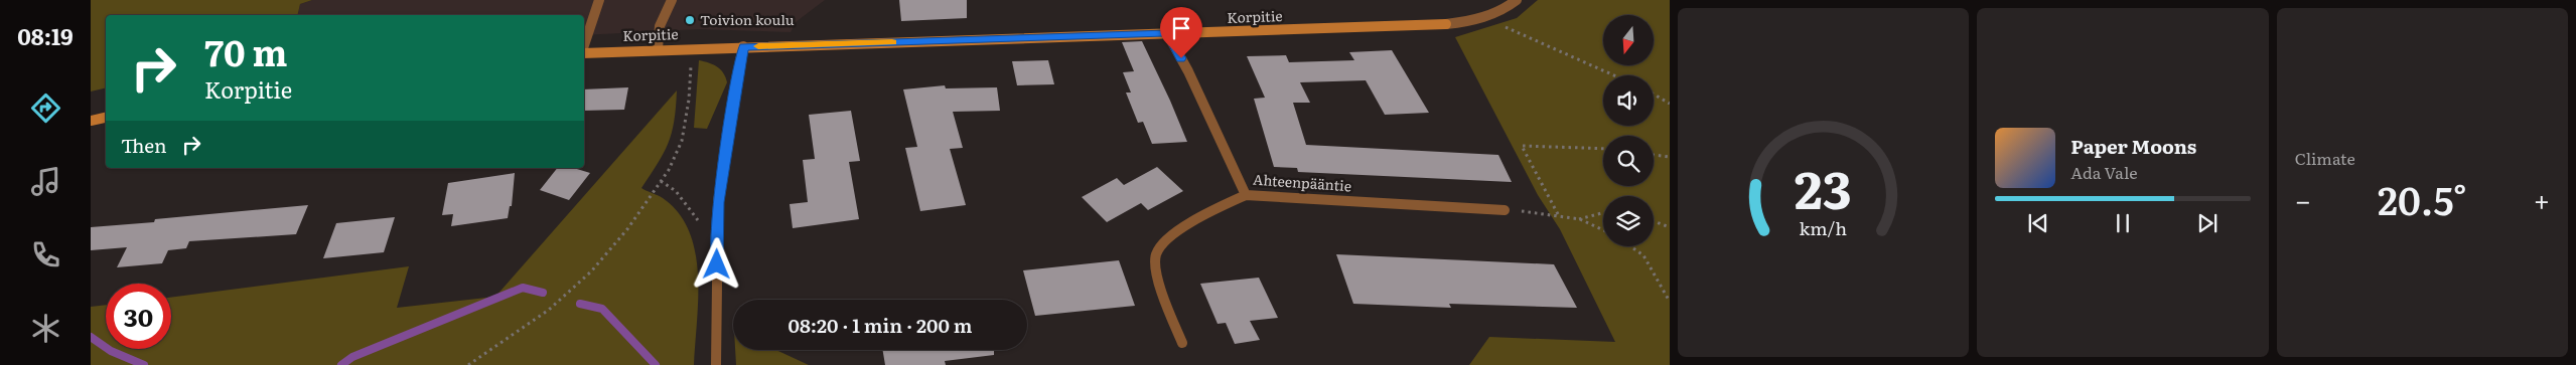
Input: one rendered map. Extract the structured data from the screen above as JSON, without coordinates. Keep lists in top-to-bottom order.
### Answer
{
  "streets": {
    "street": ["Korpitie", "Ahteenpääntie"]
  },
  "crossings": [
    ["Korpitie", "Ahteenpääntie"]
  ],
  "places": ["Toivion koulu"],
  "north": "bottom",
  "page": {
    "tabs": "08:19",
    "tile": "Climate",
    "turn": ["70 m", "Korpitie"],
    "then": "Then",
    "song": ["Paper Moons", "Ada Vale"],
    "heat": ["−", "20.5°", "+"],
    "limit": "30",
    "trip": "08:20 · 1 min · 200 m",
    "gauge": ["23", "km/h"]
  }
}
